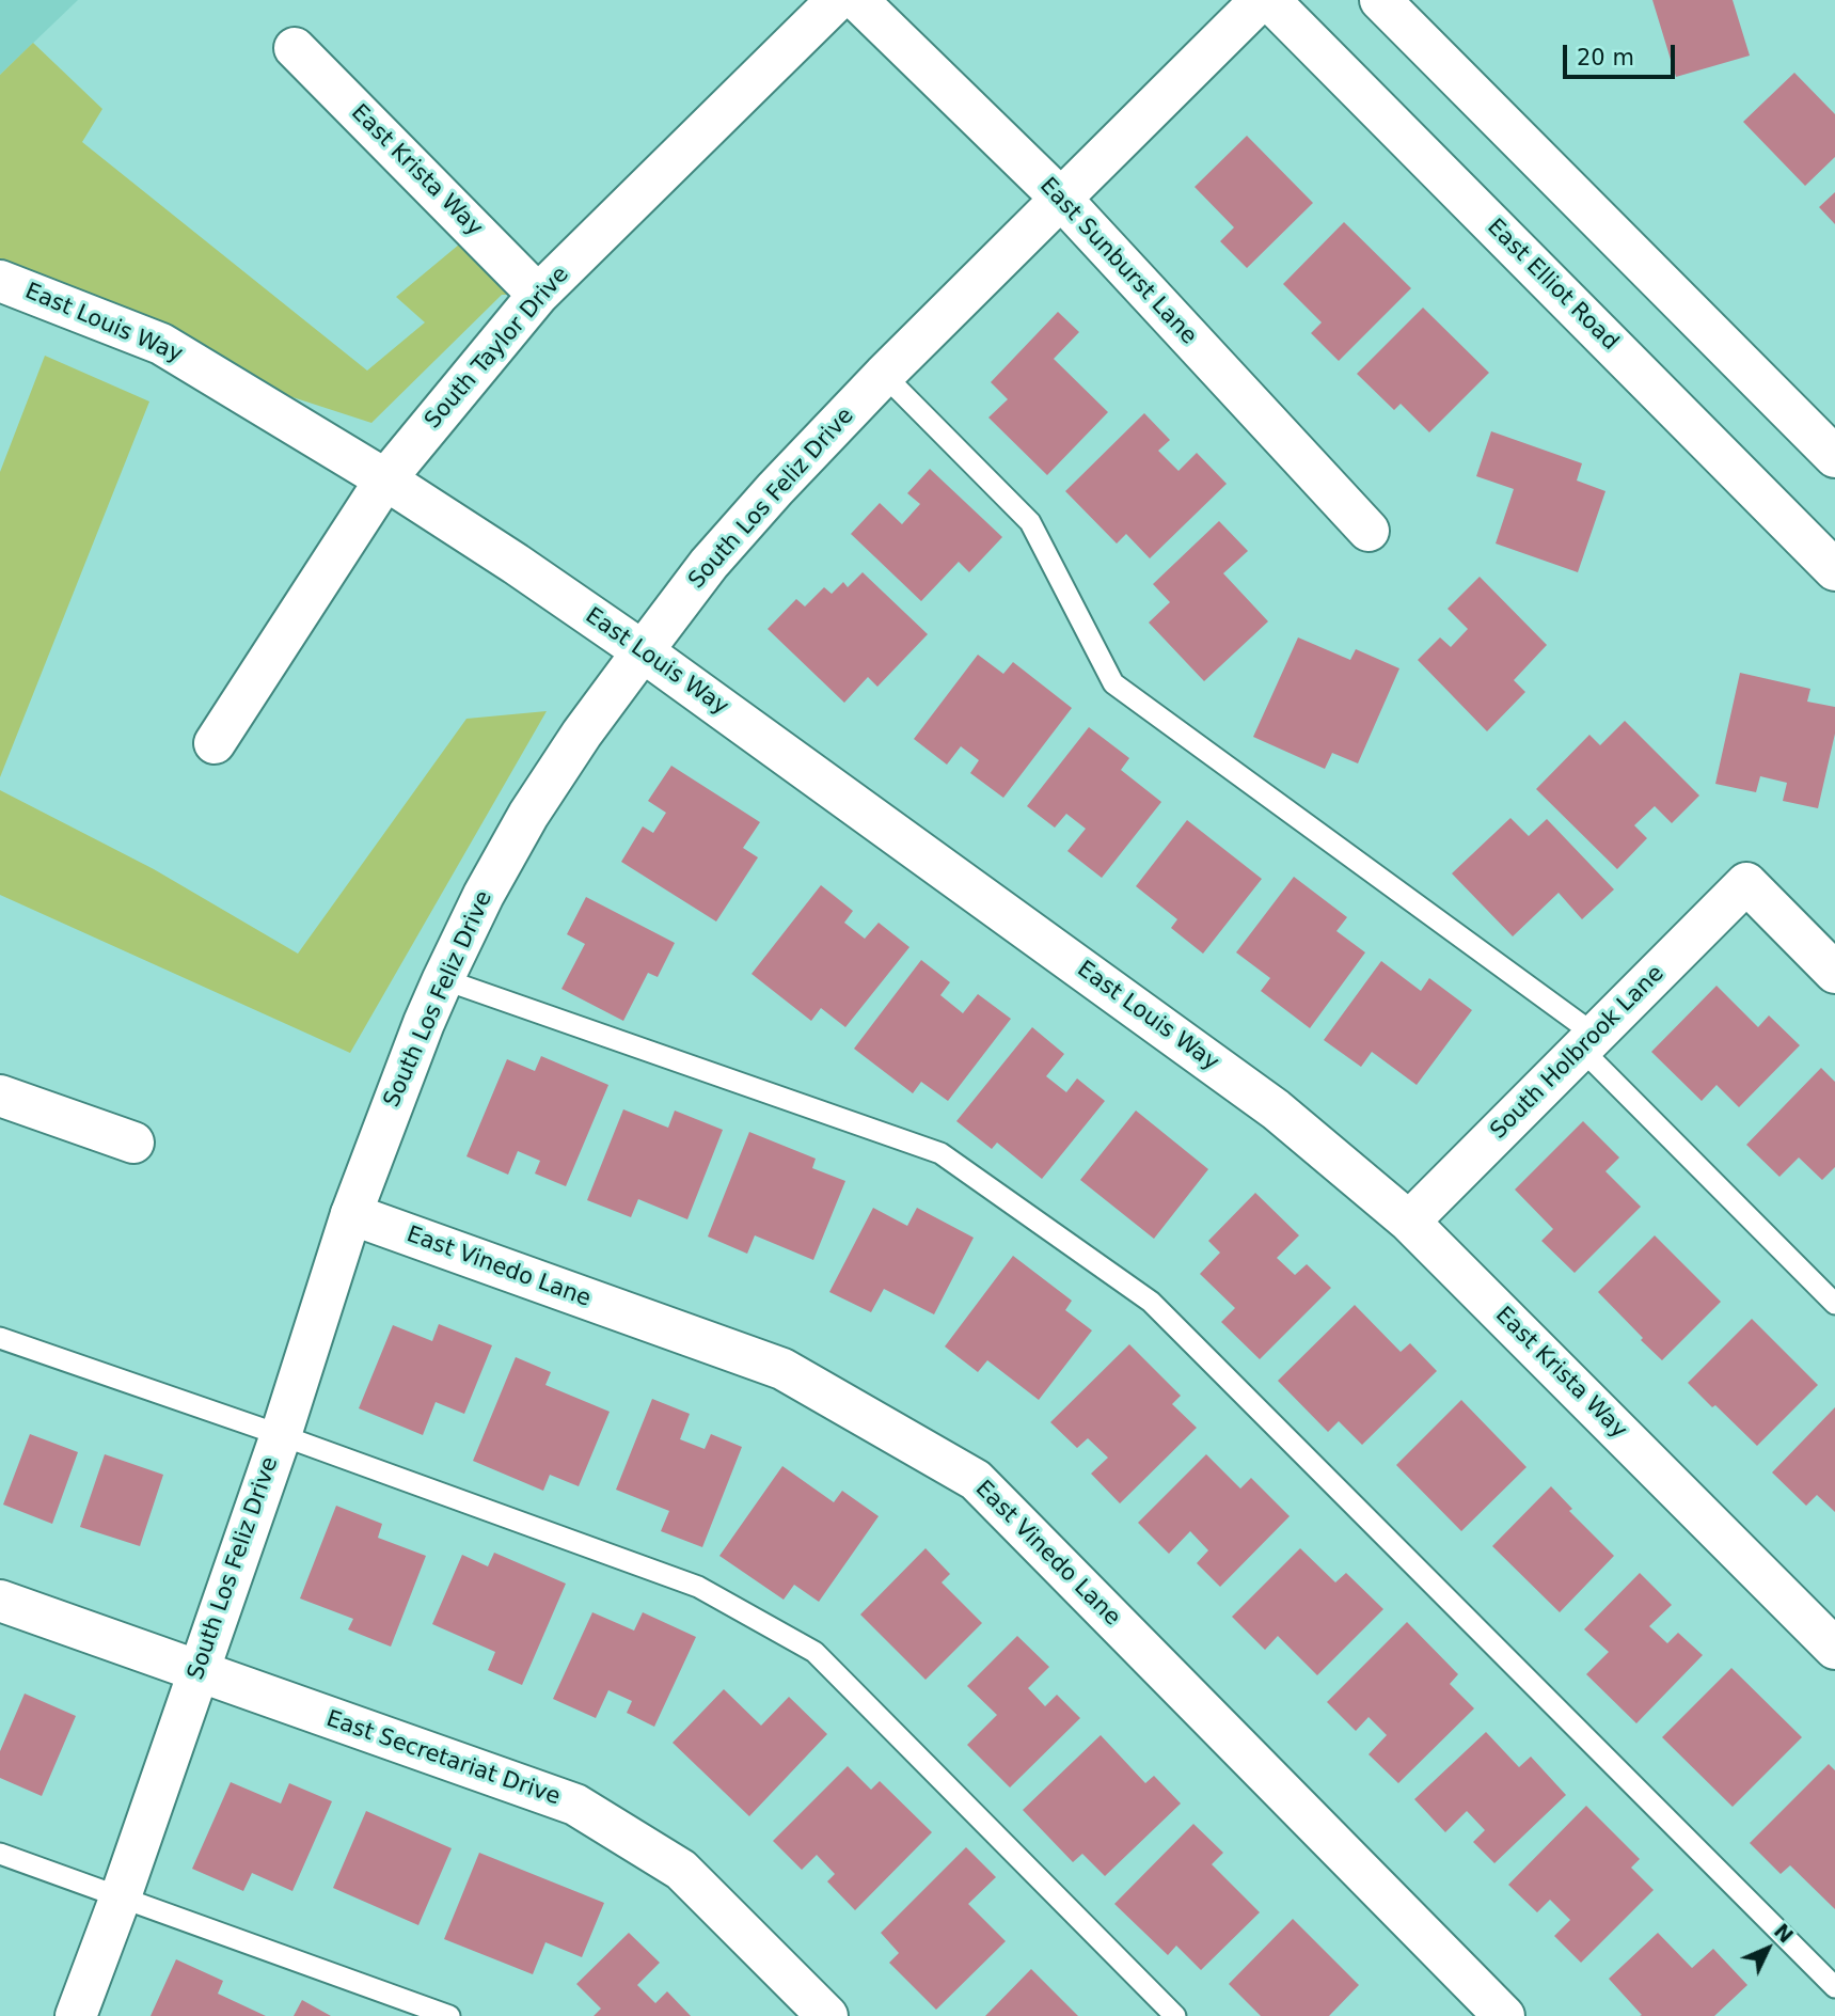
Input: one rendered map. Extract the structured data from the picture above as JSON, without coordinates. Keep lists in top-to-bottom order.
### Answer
{
  "streets": {
    "street": [
      "East Krista Way",
      "East Sunburst Lane",
      "East Elliot Road",
      "East Louis Way",
      "South Taylor Drive",
      "South Los Feliz Drive",
      "South Holbrook Lane",
      "East Vinedo Lane",
      "East Secretariat Drive"
    ]
  },
  "crossings": [
    ["East Krista Way", "East Louis Way"],
    ["East Krista Way", "South Taylor Drive"],
    ["East Krista Way", "South Holbrook Lane"],
    ["East Sunburst Lane", "South Los Feliz Drive"],
    ["East Louis Way", "South Taylor Drive"],
    ["East Louis Way", "South Los Feliz Drive"],
    ["South Los Feliz Drive", "East Vinedo Lane"],
    ["South Los Feliz Drive", "East Secretariat Drive"]
  ],
  "scale_bar": "20 m",
  "north": "top right"
}
